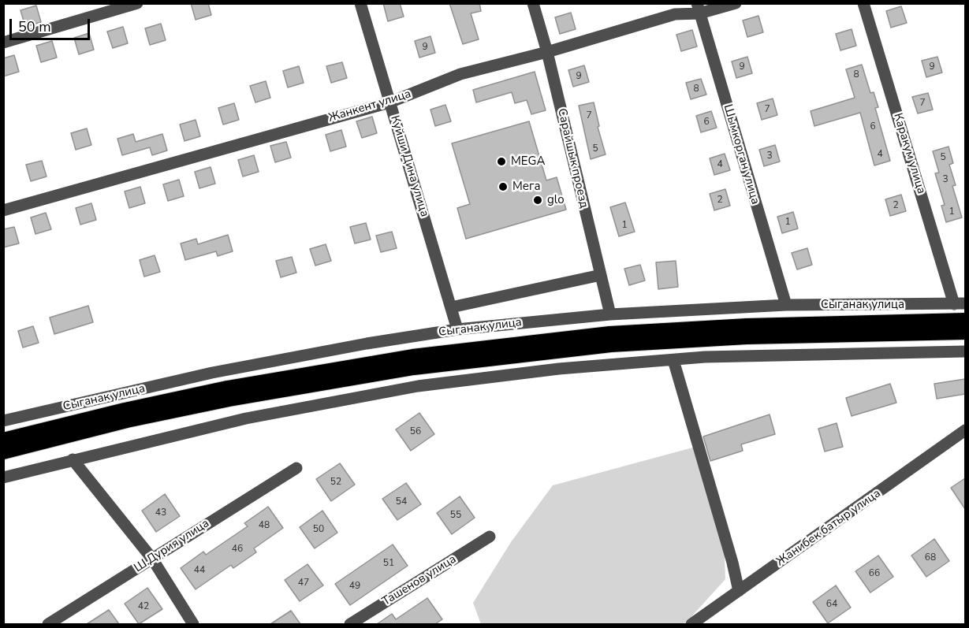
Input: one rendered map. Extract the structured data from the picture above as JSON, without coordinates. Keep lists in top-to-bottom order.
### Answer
{
  "streets": {
    "street": [
      "Жанкент улица",
      "Каракум улица",
      "Шымкорган улица",
      "Сарайшык проезд",
      "Куйши Дина улица",
      "Сыганак улица",
      "Жанибек батыр улица",
      "Ш.Дурия улица",
      "Ташенов улица"
    ]
  },
  "crossings": [
    ["Жанкент улица", "Шымкорган улица"],
    ["Жанкент улица", "Сарайшык проезд"],
    ["Жанкент улица", "Куйши Дина улица"],
    ["Каракум улица", "Сыганак улица"],
    ["Шымкорган улица", "Сыганак улица"],
    ["Сарайшык проезд", "Сыганак улица"],
    ["Куйши Дина улица", "Сыганак улица"]
  ],
  "places": ["MEGA", "Мега", "glo"],
  "house_numbers": [
    "9",
    "9",
    "9",
    "8",
    "9",
    "8",
    "7",
    "7",
    "7",
    "6",
    "6",
    "5",
    "4",
    "3",
    "5",
    "4",
    "3",
    "2",
    "2",
    "1",
    "1",
    "1",
    "56",
    "52",
    "54",
    "43",
    "55",
    "48",
    "50",
    "46",
    "68",
    "51",
    "44",
    "66",
    "47",
    "49",
    "64",
    "42"
  ],
  "scale_bar": "50 m"
}
